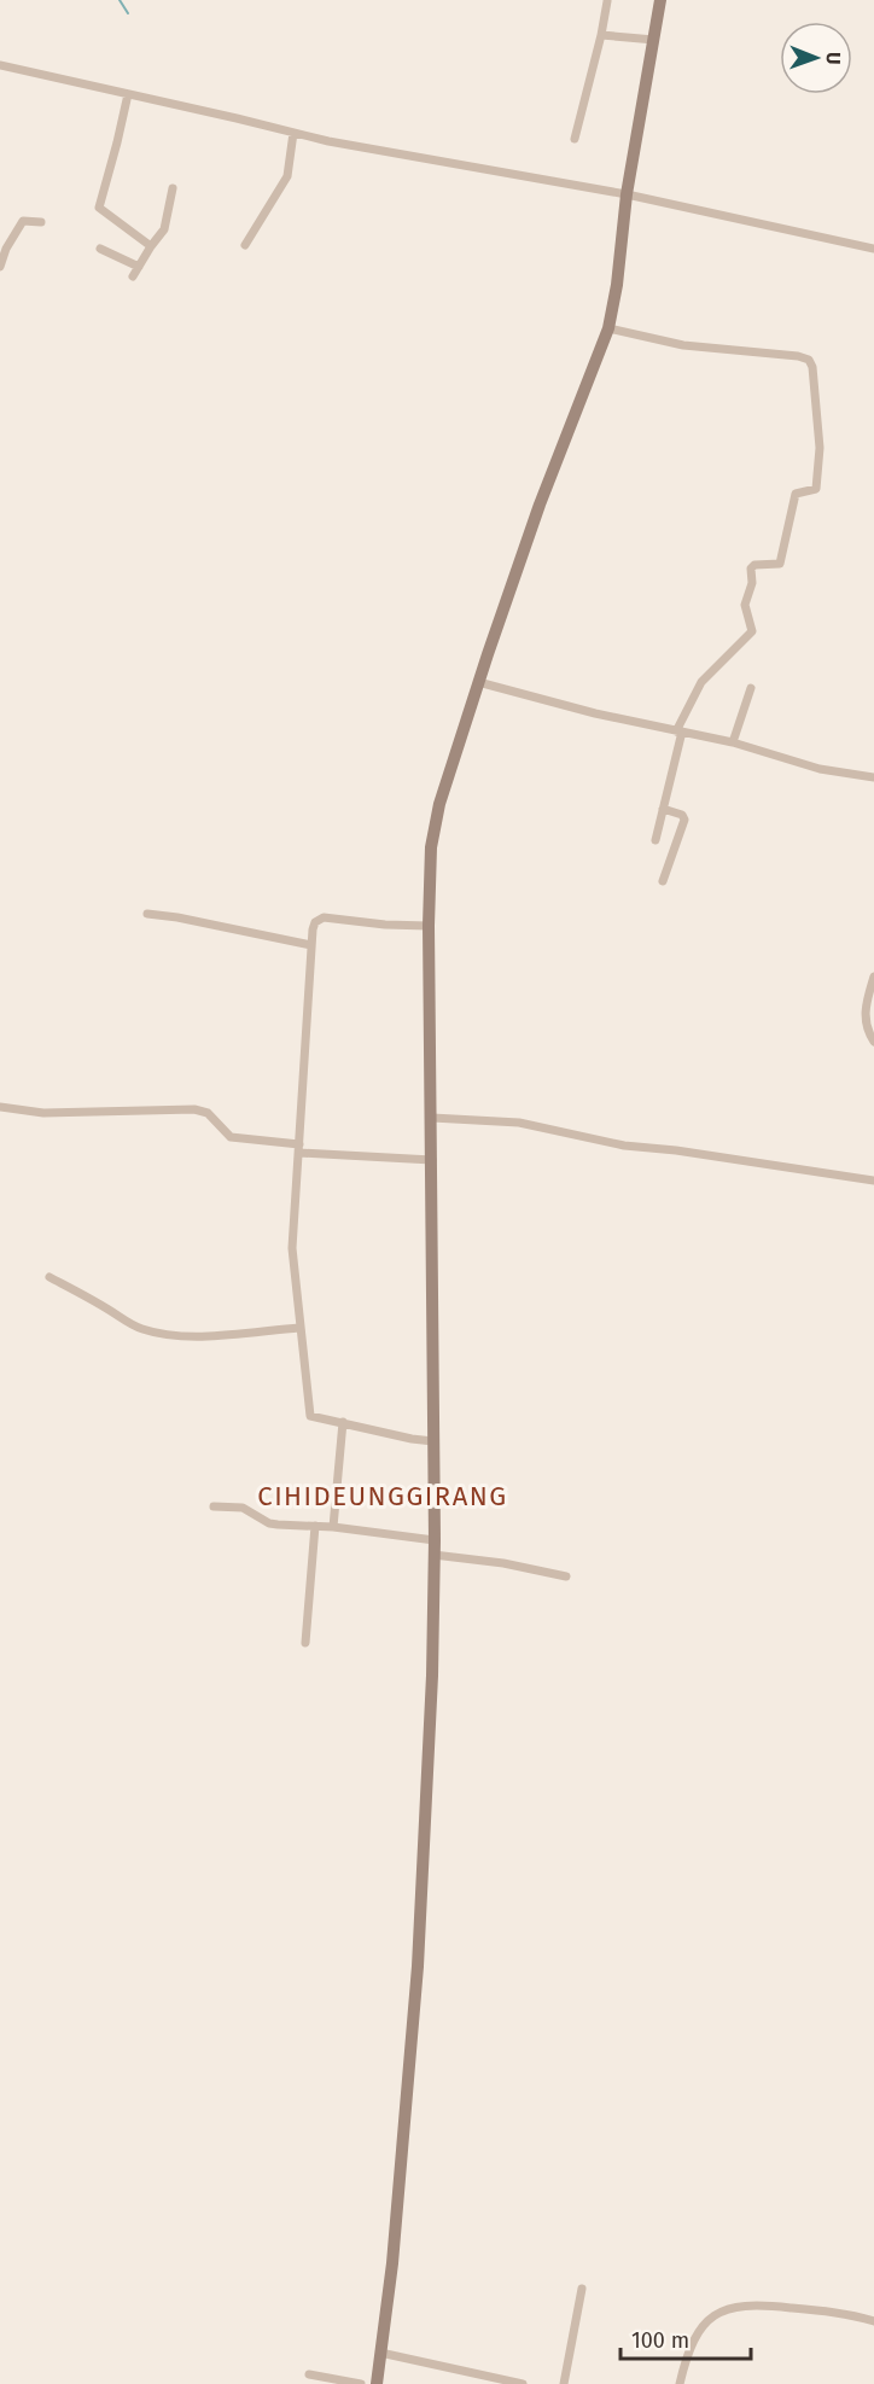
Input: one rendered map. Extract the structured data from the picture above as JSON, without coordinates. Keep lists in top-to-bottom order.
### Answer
{
  "districts": ["CIHIDEUNGGIRANG"],
  "scale_bar": "100 m",
  "north": "right"
}
